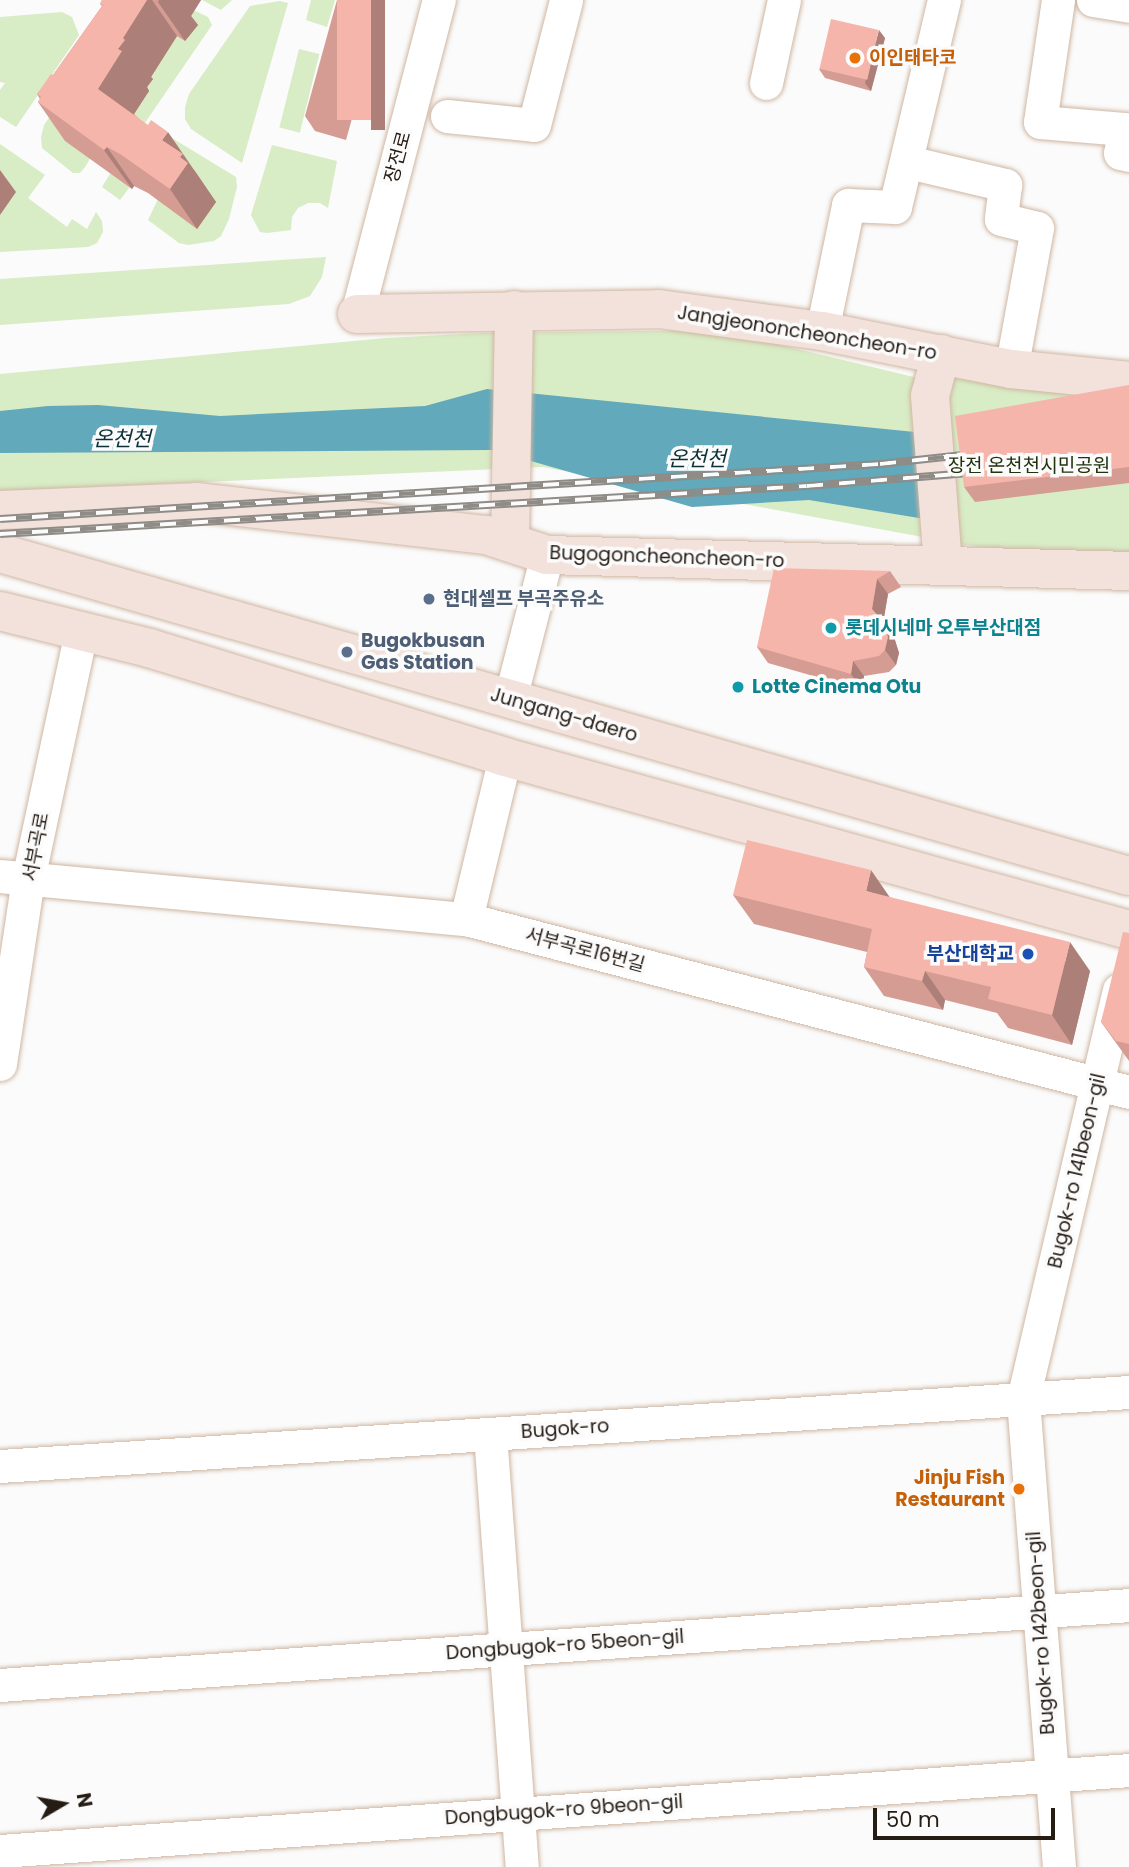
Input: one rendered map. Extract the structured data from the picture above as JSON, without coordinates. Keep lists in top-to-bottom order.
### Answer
{
  "streets": {
    "main road": ["Jangjeononcheoncheon-ro", "Bugogoncheoncheon-ro", "Jungang-daero"],
    "street": [
      "장전로",
      "서부곡로",
      "서부곡로16번길",
      "Bugok-ro 141beon-gil",
      "Bugok-ro",
      "Bugok-ro 142beon-gil",
      "Dongbugok-ro 5beon-gil",
      "Dongbugok-ro 9beon-gil"
    ]
  },
  "crossings": [
    ["장전로", "Jangjeononcheoncheon-ro"],
    ["서부곡로", "서부곡로16번길"],
    ["서부곡로16번길", "Bugok-ro 141beon-gil"],
    ["Bugok-ro 141beon-gil", "Bugok-ro"],
    ["Bugok-ro 141beon-gil", "Bugok-ro 142beon-gil"],
    ["Bugok-ro", "Bugok-ro 142beon-gil"],
    ["Bugok-ro 142beon-gil", "Dongbugok-ro 5beon-gil"],
    ["Bugok-ro 142beon-gil", "Dongbugok-ro 9beon-gil"]
  ],
  "water": ["온천천"],
  "parks": ["장전 온천천시민공원"],
  "places": [
    "이인태타코",
    "현대셀프 부곡주유소",
    "롯데시네마 오투부산대점",
    "Bugokbusan Gas Station",
    "Lotte Cinema Otu",
    "부산대학교",
    "Jinju Fish Restaurant"
  ],
  "scale_bar": "50 m",
  "north": "right"
}
